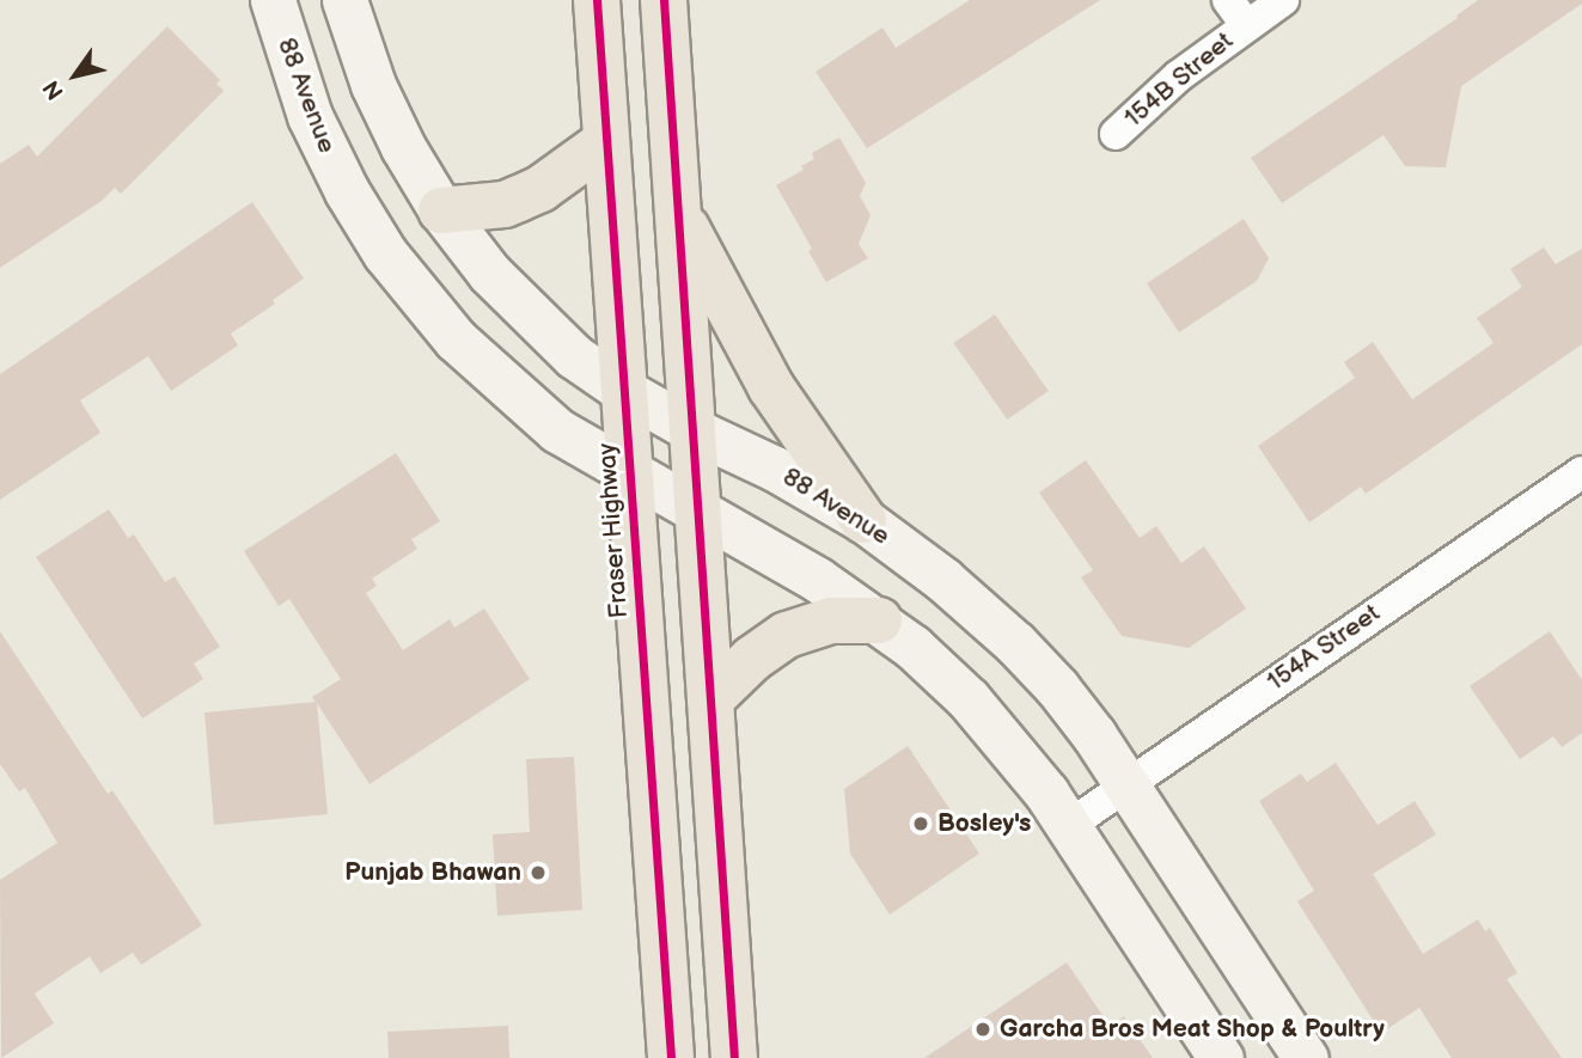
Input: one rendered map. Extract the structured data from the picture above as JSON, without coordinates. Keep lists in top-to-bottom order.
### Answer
{
  "streets": {
    "main road": ["88 Avenue", "Fraser Highway"],
    "street": ["154B Street", "154A Street"]
  },
  "crossings": [
    ["88 Avenue", "Fraser Highway"],
    ["88 Avenue", "154A Street"]
  ],
  "places": ["Bosley's", "Punjab Bhawan", "Garcha Bros Meat Shop & Poultry"],
  "north": "bottom left"
}
